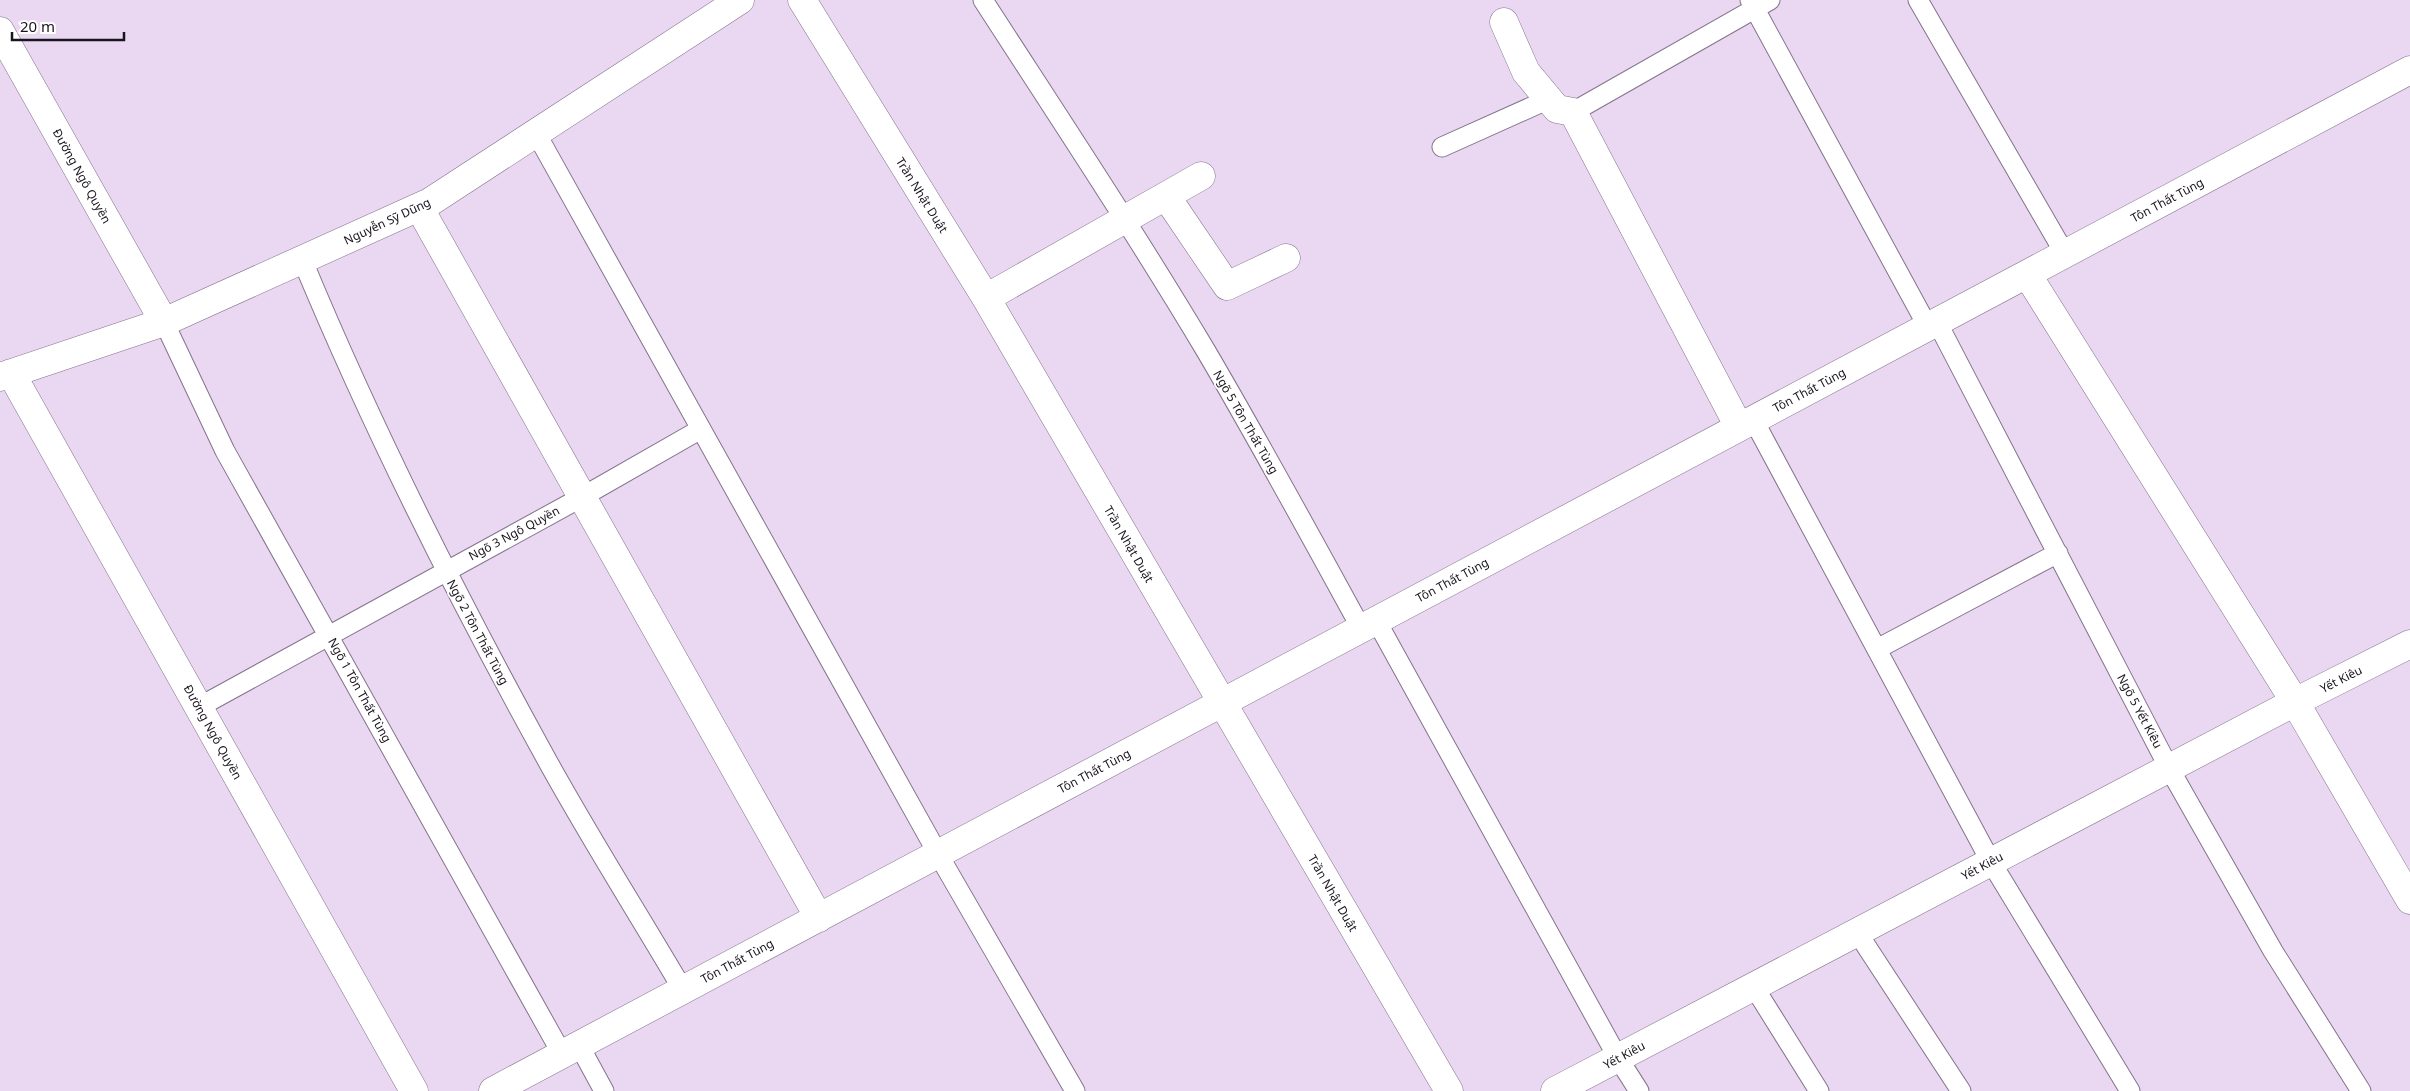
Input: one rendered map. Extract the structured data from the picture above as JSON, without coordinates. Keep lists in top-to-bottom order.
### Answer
{
  "streets": {
    "street": [
      "Đường Ngô Quyền",
      "Trần Nhật Duật",
      "Tôn Thất Tùng",
      "Nguyễn Sỹ Dũng",
      "Yết Kiêu"
    ],
    "lane": [
      "Ngõ 5 Tôn Thất Tùng",
      "Ngõ 3 Ngô Quyền",
      "Ngõ 2 Tôn Thất Tùng",
      "Ngõ 1 Tôn Thất Tùng",
      "Ngõ 5 Yết Kiêu"
    ]
  },
  "crossings": [
    ["Đường Ngô Quyền", "Nguyễn Sỹ Dũng"],
    ["Đường Ngô Quyền", "Ngõ 3 Ngô Quyền"],
    ["Đường Ngô Quyền", "Ngõ 1 Tôn Thất Tùng"],
    ["Trần Nhật Duật", "Tôn Thất Tùng"],
    ["Tôn Thất Tùng", "Ngõ 5 Tôn Thất Tùng"],
    ["Tôn Thất Tùng", "Ngõ 2 Tôn Thất Tùng"],
    ["Tôn Thất Tùng", "Ngõ 1 Tôn Thất Tùng"],
    ["Tôn Thất Tùng", "Ngõ 5 Yết Kiêu"],
    ["Nguyễn Sỹ Dũng", "Ngõ 2 Tôn Thất Tùng"],
    ["Nguyễn Sỹ Dũng", "Ngõ 1 Tôn Thất Tùng"],
    ["Ngõ 5 Tôn Thất Tùng", "Yết Kiêu"],
    ["Ngõ 3 Ngô Quyền", "Ngõ 2 Tôn Thất Tùng"],
    ["Ngõ 3 Ngô Quyền", "Ngõ 1 Tôn Thất Tùng"],
    ["Yết Kiêu", "Ngõ 5 Yết Kiêu"]
  ],
  "scale_bar": "20 m"
}
